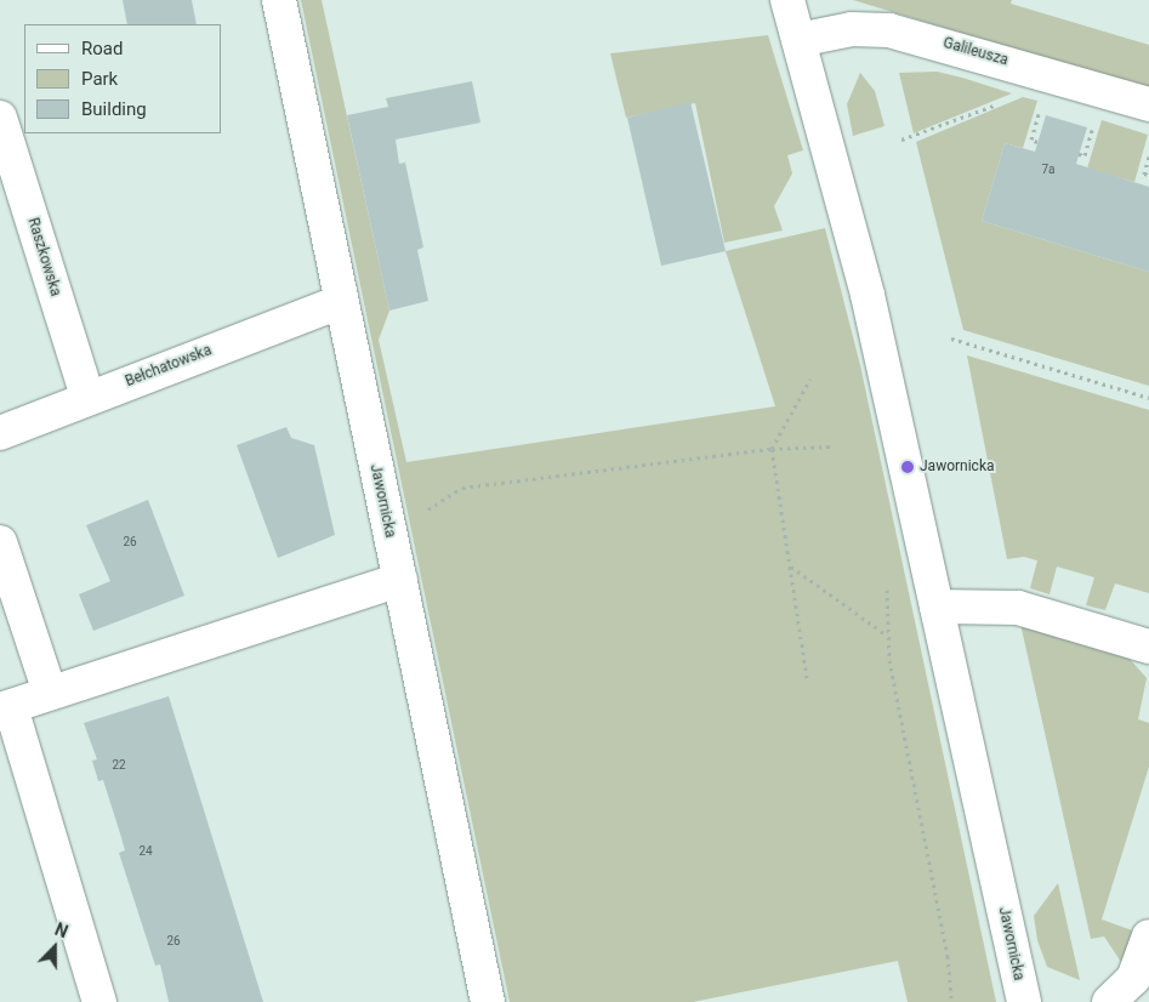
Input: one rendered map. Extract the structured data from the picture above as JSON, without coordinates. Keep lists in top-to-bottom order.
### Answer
{
  "streets": {
    "street": [
      "Galileusza",
      "Raszkowska",
      "Bełchatowska",
      "Jawornicka"
    ]
  },
  "crossings": [
    ["Galileusza", "Jawornicka"],
    ["Raszkowska", "Bełchatowska"],
    ["Bełchatowska", "Jawornicka"]
  ],
  "places": ["Jawornicka"],
  "house_numbers": [
    "7a",
    "26",
    "22",
    "24",
    "26"
  ],
  "legend": ["Road", "Park", "Building"],
  "north": "top"
}
